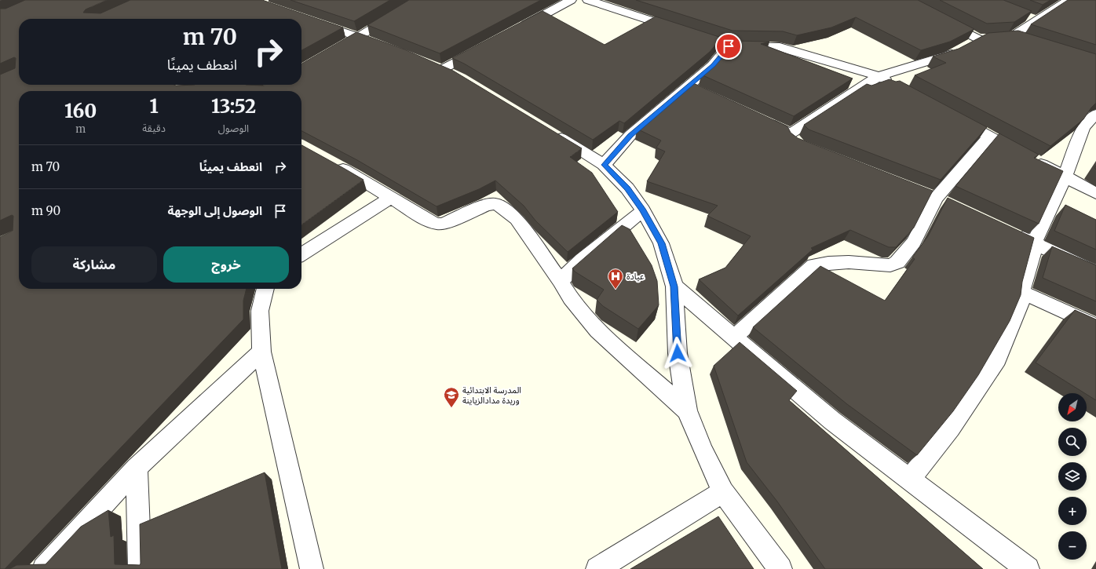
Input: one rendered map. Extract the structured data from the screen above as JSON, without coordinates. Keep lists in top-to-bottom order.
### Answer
{
  "places": {
    "hospital": ["عيادة"],
    "school or university": ["المدرسة الابتدائية وريدة مدادالزياينة"]
  },
  "north": "bottom left",
  "page": {
    "turn": ["70 m", "انعطف يمينًا"],
    "eta": [
      "13:52",
      "الوصول",
      "1",
      "دقيقة",
      "160",
      "m"
    ],
    "list": [
      {
        "name": "انعطف يمينًا",
        "value": "70 m"
      },
      {
        "name": "الوصول إلى الوجهة",
        "value": "90 m"
      }
    ],
    "buttons": ["خروج", "مشاركة"],
    "map_buttons": ["+", "−"]
  }
}
